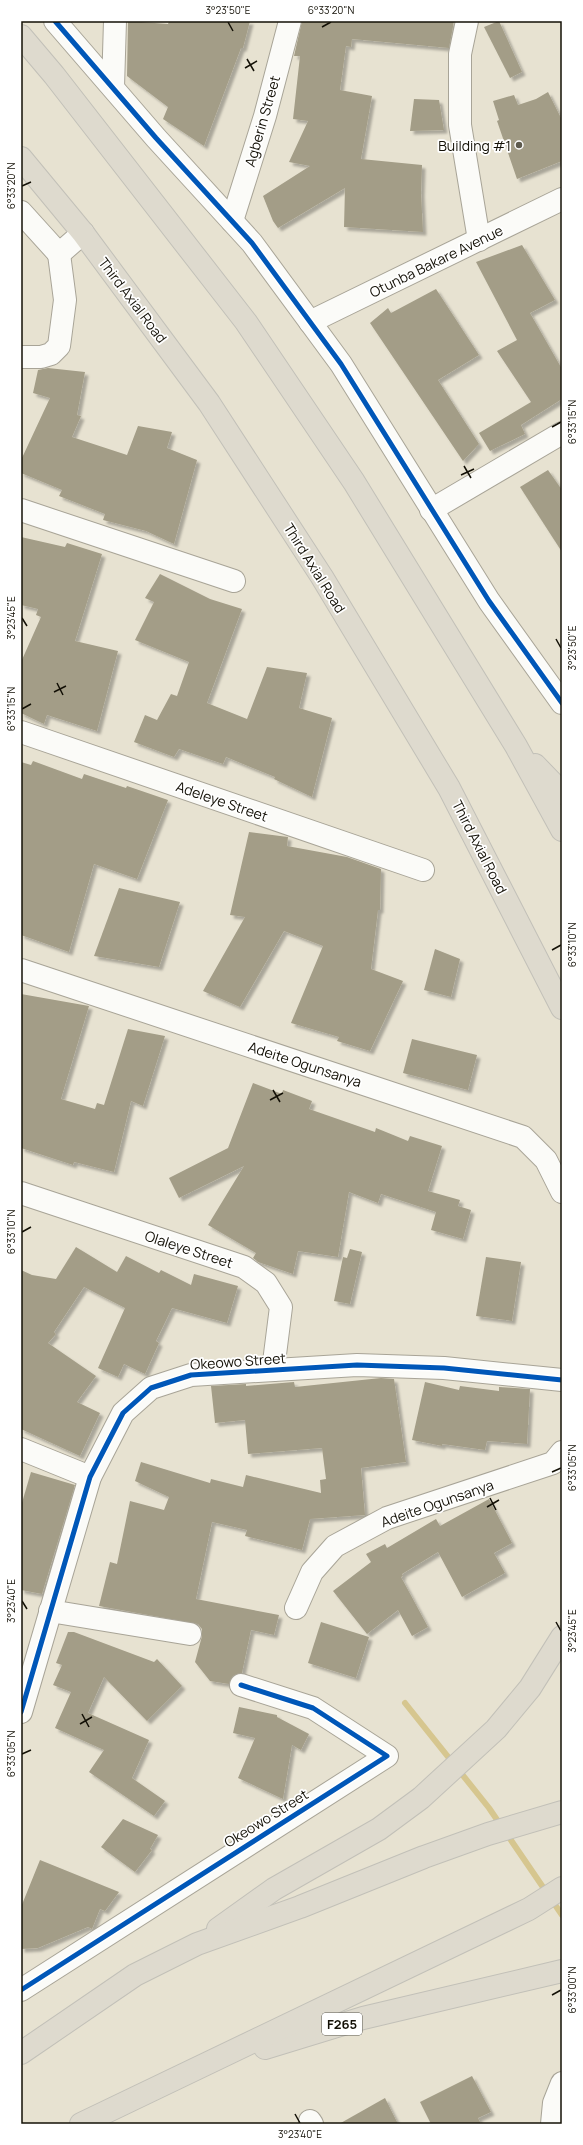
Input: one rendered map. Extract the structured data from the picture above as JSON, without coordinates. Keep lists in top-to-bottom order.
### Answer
{
  "streets": {
    "highway": ["Third Axial Road", "F265"],
    "street": [
      "Agberin Street",
      "Otunba Bakare Avenue",
      "Adeleye Street",
      "Adeite Ogunsanya",
      "Olaleye Street",
      "Okeowo Street"
    ]
  },
  "crossings": [
    ["Olaleye Street", "Okeowo Street"]
  ],
  "places": ["Building #1"],
  "coordinates": [
    "3°23'50\"E",
    "6°33'20\"N",
    "6°33'15\"N",
    "3°23'45\"E",
    "6°33'10\"N",
    "6°33'05\"N",
    "3°23'40\"E",
    "6°33'00\"N"
  ]
}
